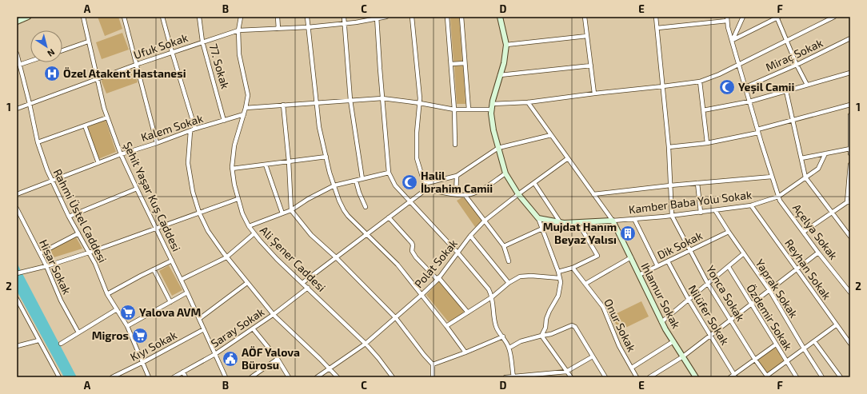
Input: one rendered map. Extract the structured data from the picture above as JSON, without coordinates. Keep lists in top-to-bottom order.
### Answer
{
  "streets": {
    "street": [
      "Ufuk Sokak",
      "Miraç Sokak",
      "77. Sokak",
      "Kalem Sokak",
      "Şehit Yaşar Kuş Caddesi",
      "Kamber Baba Yolu Sokak",
      "Rahmi Üstel Caddesi",
      "Açelya Sokak",
      "Dik Sokak",
      "Ali Şener Caddesi",
      "Polat Sokak",
      "Hisar Sokak",
      "Reyhan Sokak",
      "Yaprak Sokak",
      "Yonca Sokak",
      "Ihlamur Sokak",
      "Nilüfer Sokak",
      "Özdemir Sokak",
      "Onur Sokak",
      "Saray Sokak",
      "Kıyı Sokak"
    ]
  },
  "crossings": [
    ["Ufuk Sokak", "77. Sokak"],
    ["Ufuk Sokak", "Şehit Yaşar Kuş Caddesi"],
    ["Ufuk Sokak", "Rahmi Üstel Caddesi"],
    ["Ufuk Sokak", "Ali Şener Caddesi"],
    ["Miraç Sokak", "Açelya Sokak"],
    ["77. Sokak", "Kalem Sokak"],
    ["Kalem Sokak", "Şehit Yaşar Kuş Caddesi"],
    ["Kalem Sokak", "Rahmi Üstel Caddesi"],
    ["Kalem Sokak", "Ali Şener Caddesi"],
    ["Şehit Yaşar Kuş Caddesi", "Saray Sokak"],
    ["Şehit Yaşar Kuş Caddesi", "Kıyı Sokak"],
    ["Kamber Baba Yolu Sokak", "Açelya Sokak"],
    ["Kamber Baba Yolu Sokak", "Reyhan Sokak"],
    ["Kamber Baba Yolu Sokak", "Yaprak Sokak"],
    ["Kamber Baba Yolu Sokak", "Yonca Sokak"],
    ["Kamber Baba Yolu Sokak", "Ihlamur Sokak"],
    ["Rahmi Üstel Caddesi", "Kıyı Sokak"],
    ["Dik Sokak", "Yaprak Sokak"],
    ["Dik Sokak", "Yonca Sokak"],
    ["Dik Sokak", "Ihlamur Sokak"],
    ["Dik Sokak", "Nilüfer Sokak"],
    ["Ali Şener Caddesi", "Polat Sokak"],
    ["Ali Şener Caddesi", "Saray Sokak"]
  ],
  "places": {
    "hospital": ["Özel Atakent Hastanesi"],
    "mosque": ["Yeşil Camii", "Halil İbrahim Camii"],
    "building": ["Mujdat Hanım Beyaz Yalısı"],
    "supermarket": ["Yalova AVM", "Migros"],
    "public building": ["AÖF Yalova Bürosu"]
  },
  "north": "bottom right",
  "grid": {
    "columns": [
      "A",
      "B",
      "C",
      "D",
      "E",
      "F"
    ],
    "rows": ["1", "2"]
  }
}
